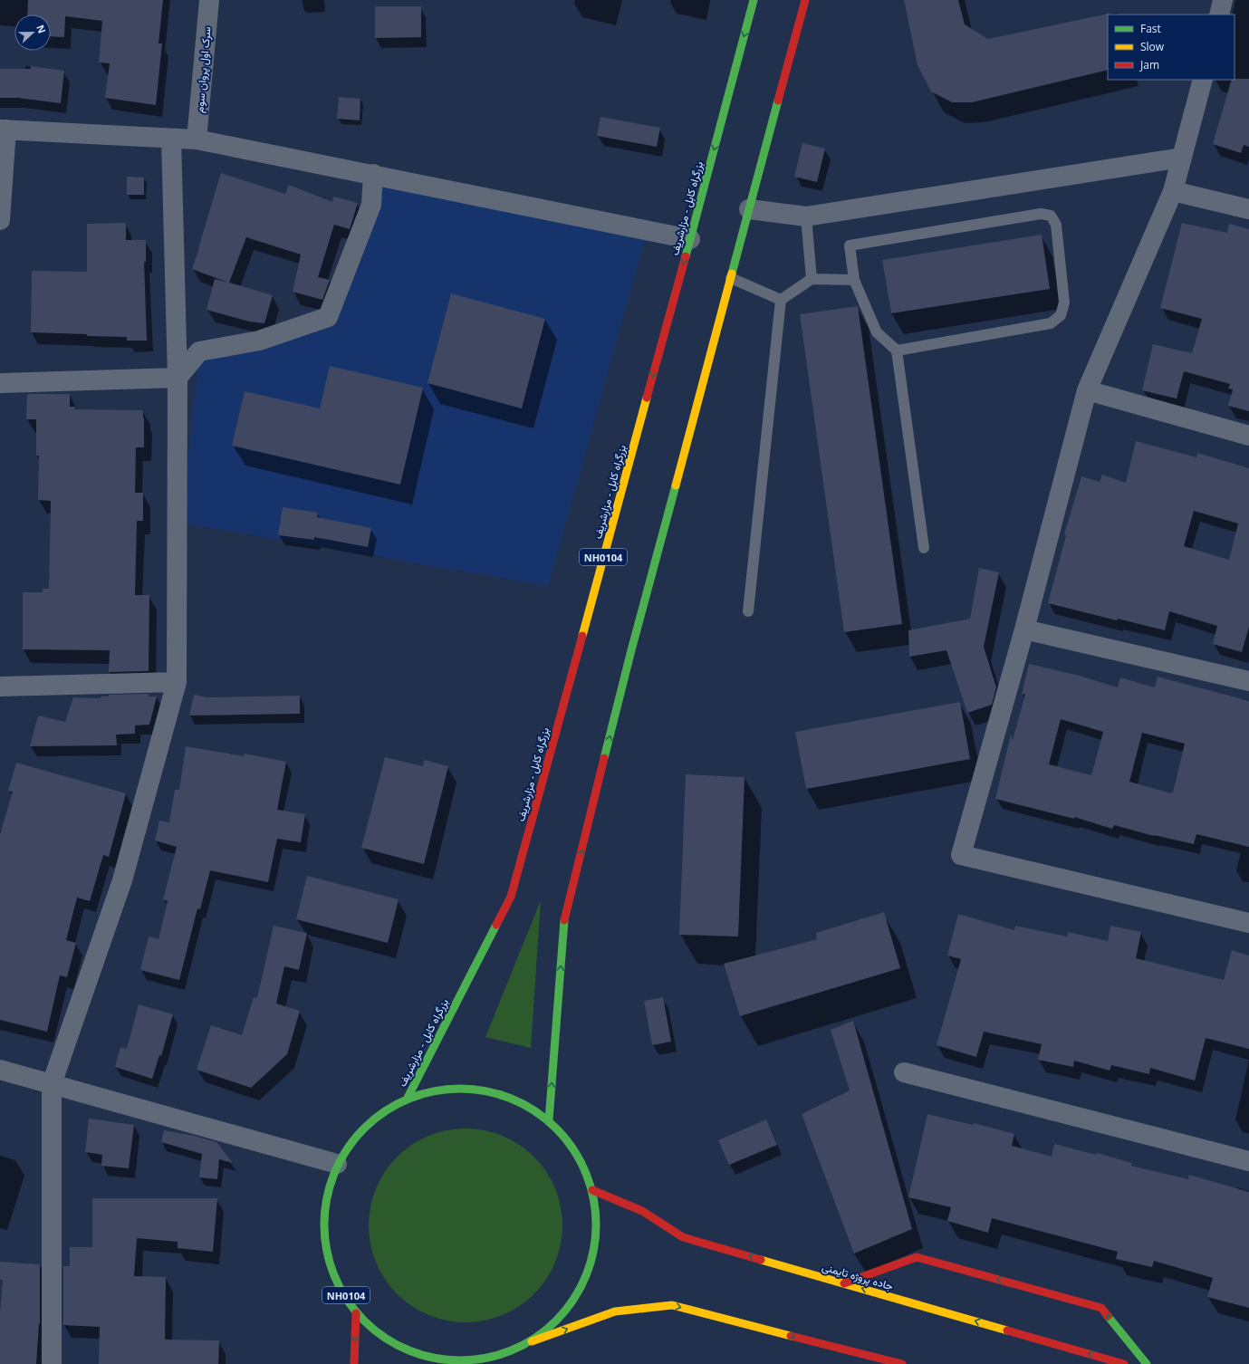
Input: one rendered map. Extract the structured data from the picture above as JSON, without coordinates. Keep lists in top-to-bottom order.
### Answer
{
  "streets": {
    "main road": ["بزرگراه کابل - مزارشریف", "NH0104", "جاده پروژه تایمنی"],
    "street": ["سرک اول پروان سوم"]
  },
  "crossings": [
    ["بزرگراه کابل - مزارشریف", "NH0104"],
    ["NH0104", "جاده پروژه تایمنی"]
  ],
  "legend": ["Fast", "Slow", "Jam"],
  "north": "right"
}
